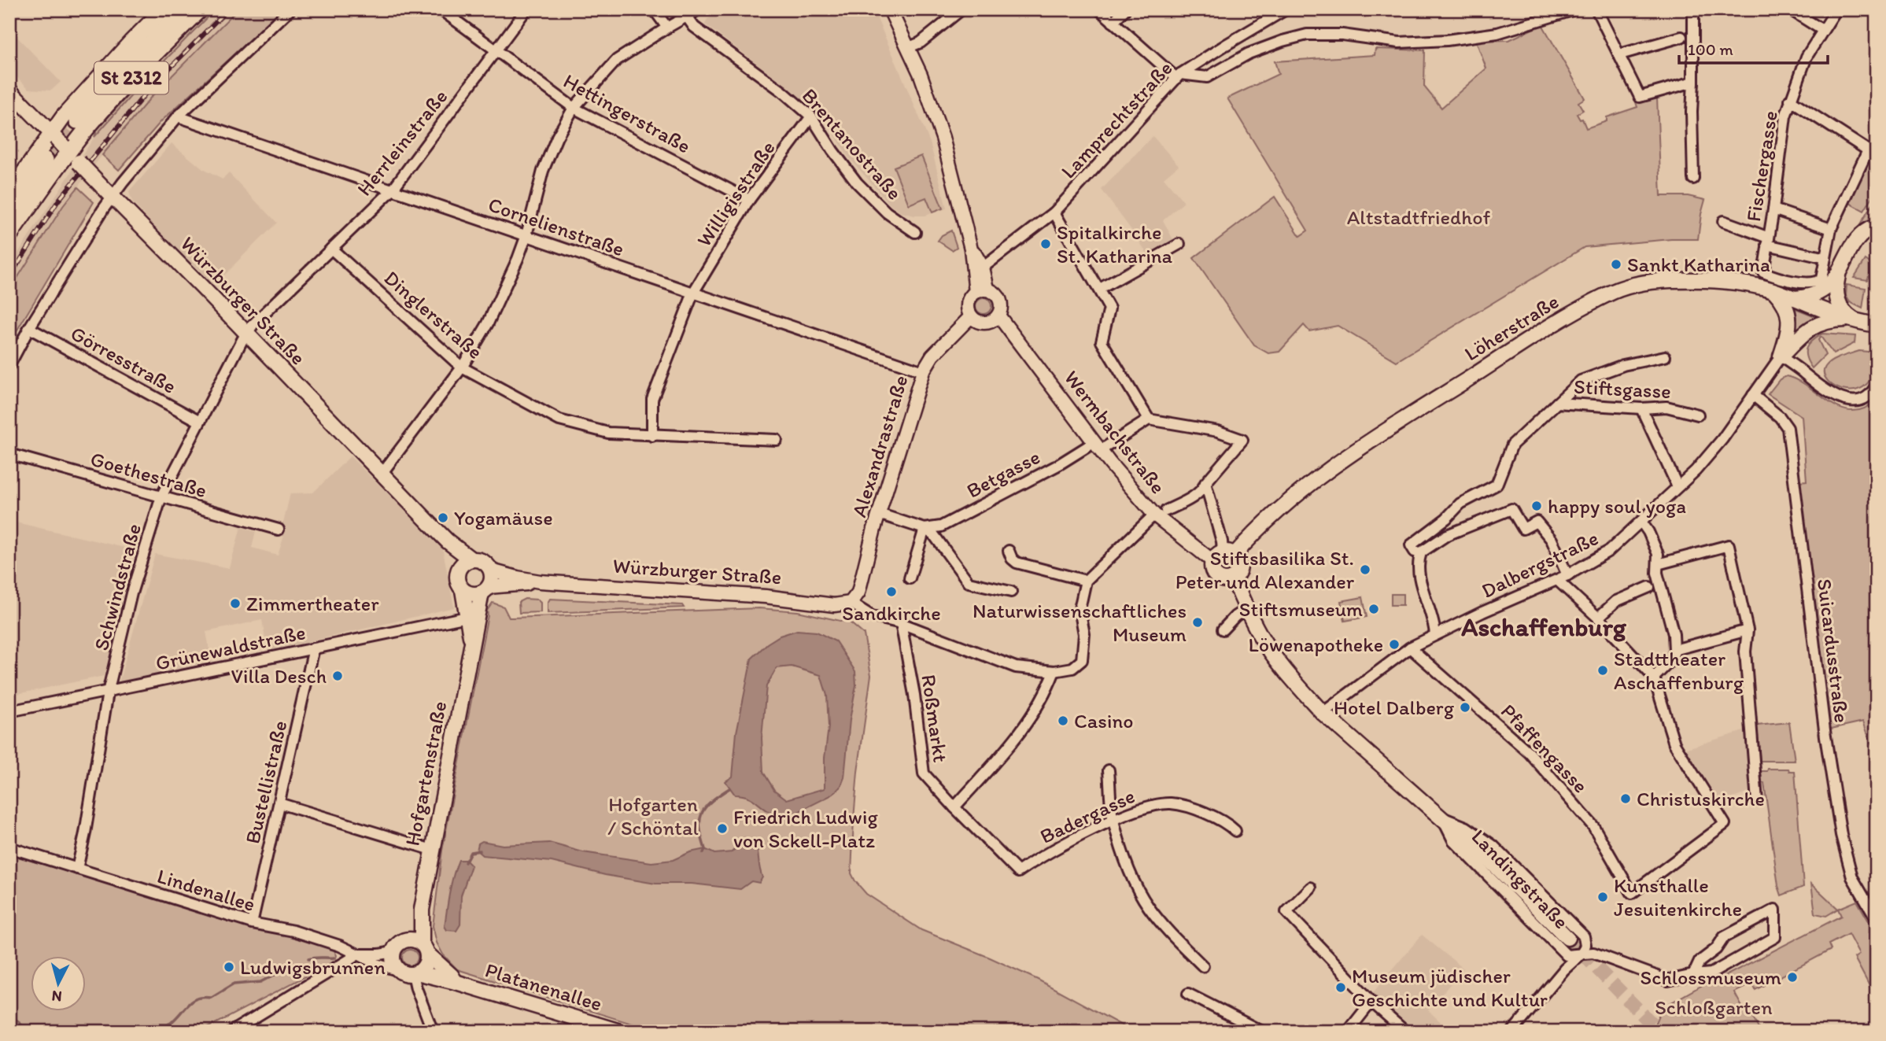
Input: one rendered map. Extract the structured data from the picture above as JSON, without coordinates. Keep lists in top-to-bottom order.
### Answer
{
  "streets": {
    "highway": ["St 2312"],
    "main road": [
      "Würzburger Straße",
      "Löherstraße",
      "Hofgartenstraße",
      "Landingstraße",
      "Platanenallee"
    ],
    "street": [
      "Hettingerstraße",
      "Lamprechtstraße",
      "Herrleinstraße",
      "Brentanostraße",
      "Fischergasse",
      "Willigisstraße",
      "Cornelienstraße",
      "Dinglerstraße",
      "Görresstraße",
      "Stiftsgasse",
      "Wermbachstraße",
      "Alexandrastraße",
      "Betgasse",
      "Goethestraße",
      "Dalbergstraße",
      "Schwindstraße",
      "Grünewaldstraße",
      "Suicardusstraße",
      "Roßmarkt",
      "Pfaffengasse",
      "Bustellistraße",
      "Badergasse",
      "Lindenallee"
    ]
  },
  "crossings": [
    ["St 2312", "Würzburger Straße"],
    ["Hettingerstraße", "Herrleinstraße"],
    ["Hettingerstraße", "Willigisstraße"],
    ["Herrleinstraße", "Cornelienstraße"],
    ["Herrleinstraße", "Würzburger Straße"],
    ["Herrleinstraße", "Dinglerstraße"],
    ["Herrleinstraße", "Schwindstraße"],
    ["Brentanostraße", "Willigisstraße"],
    ["Willigisstraße", "Cornelienstraße"],
    ["Willigisstraße", "Dinglerstraße"],
    ["Cornelienstraße", "Alexandrastraße"],
    ["Würzburger Straße", "Alexandrastraße"],
    ["Würzburger Straße", "Schwindstraße"],
    ["Würzburger Straße", "Hofgartenstraße"],
    ["Löherstraße", "Wermbachstraße"],
    ["Görresstraße", "Schwindstraße"],
    ["Stiftsgasse", "Dalbergstraße"],
    ["Wermbachstraße", "Alexandrastraße"],
    ["Wermbachstraße", "Betgasse"],
    ["Goethestraße", "Schwindstraße"],
    ["Dalbergstraße", "Suicardusstraße"],
    ["Dalbergstraße", "Pfaffengasse"],
    ["Dalbergstraße", "Landingstraße"],
    ["Schwindstraße", "Grünewaldstraße"],
    ["Schwindstraße", "Lindenallee"],
    ["Grünewaldstraße", "Bustellistraße"],
    ["Roßmarkt", "Badergasse"],
    ["Hofgartenstraße", "Lindenallee"],
    ["Hofgartenstraße", "Platanenallee"],
    ["Bustellistraße", "Lindenallee"],
    ["Lindenallee", "Platanenallee"]
  ],
  "districts": ["Aschaffenburg"],
  "parks": ["Altstadtfriedhof", "Hofgarten / Schöntal", "Schloßgarten"],
  "places": [
    "Spitalkirche St. Katharina",
    "Sankt Katharina",
    "happy soul yoga",
    "Yogamäuse",
    "Stiftsbasilika St. Peter und Alexander",
    "Sandkirche",
    "Zimmertheater",
    "Stiftsmuseum",
    "Naturwissenschaftliches Museum",
    "Löwenapotheke",
    "Stadttheater Aschaffenburg",
    "Villa Desch",
    "Hotel Dalberg",
    "Casino",
    "Christuskirche",
    "Friedrich Ludwig von Sckell-Platz",
    "Kunsthalle Jesuitenkirche",
    "Ludwigsbrunnen",
    "Schlossmuseum",
    "Museum jüdischer Geschichte und Kultur"
  ],
  "scale_bar": "100 m",
  "north": "bottom"
}
